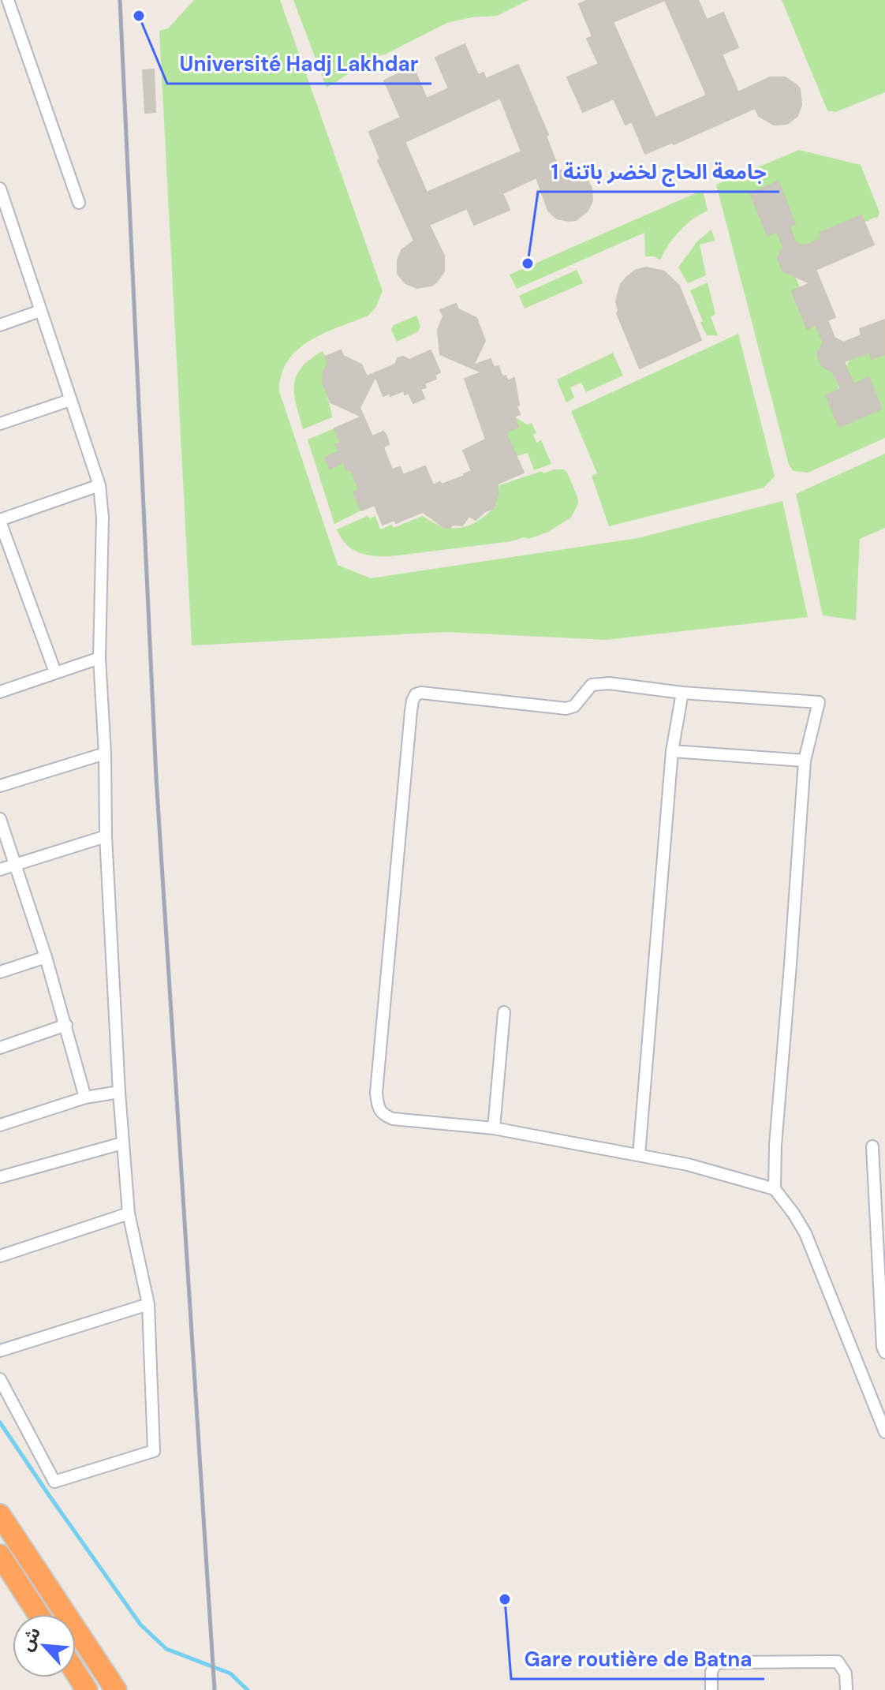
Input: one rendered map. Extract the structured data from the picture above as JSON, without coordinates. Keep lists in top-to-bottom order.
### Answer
{
  "places": ["Université Hadj Lakhdar", "جامعة الحاج لخضر باتنة 1", "Gare routière de Batna"],
  "north": "top left"
}
